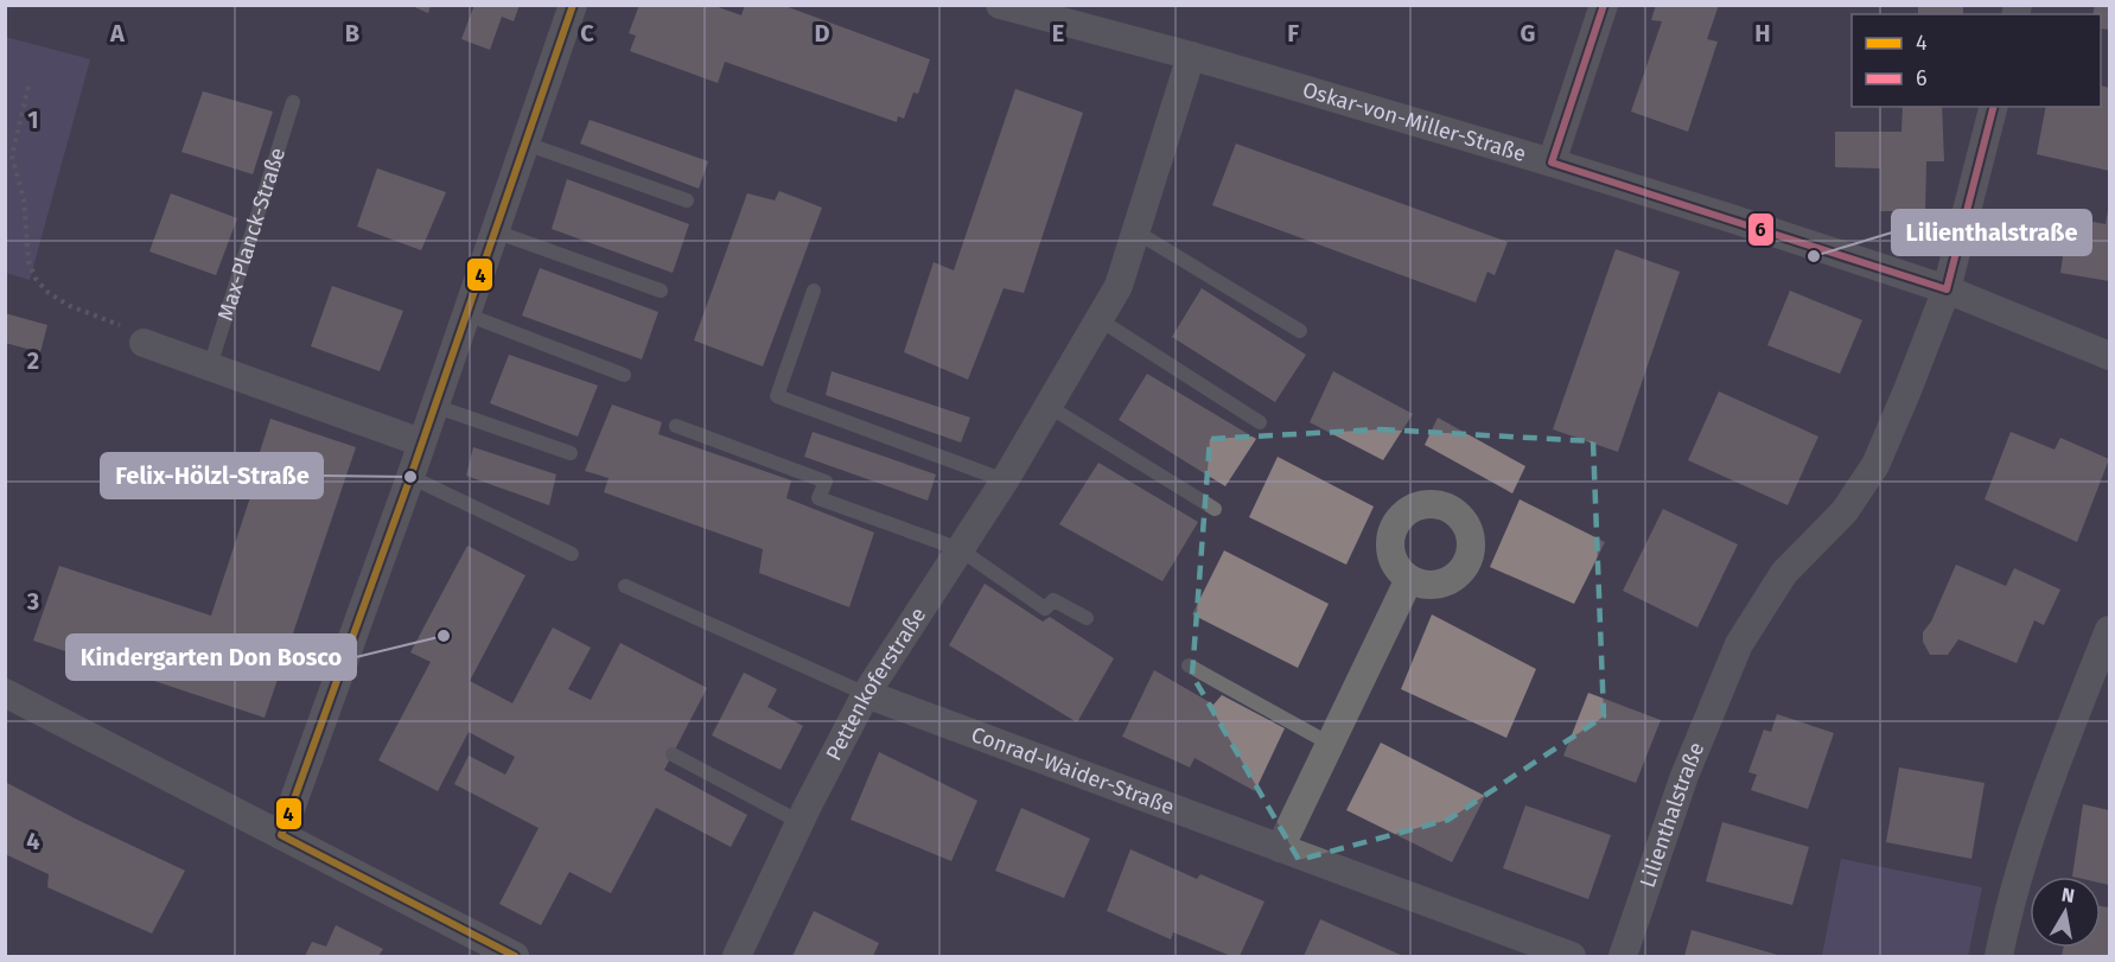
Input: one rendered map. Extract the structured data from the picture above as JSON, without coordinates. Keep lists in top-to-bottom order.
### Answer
{
  "streets": {
    "street": [
      "Oskar-von-Miller-Straße",
      "Pettenkoferstraße",
      "Conrad-Waider-Straße",
      "Lilienthalstraße"
    ],
    "lane": ["Max-Planck-Straße"]
  },
  "crossings": [
    ["Oskar-von-Miller-Straße", "Pettenkoferstraße"],
    ["Oskar-von-Miller-Straße", "Lilienthalstraße"],
    ["Pettenkoferstraße", "Conrad-Waider-Straße"]
  ],
  "places": ["Lilienthalstraße", "Felix-Hölzl-Straße", "Kindergarten Don Bosco"],
  "lines": ["transit line 4", "transit line 6"],
  "legend": ["4", "6"],
  "north": "top",
  "grid": {
    "columns": [
      "A",
      "B",
      "C",
      "D",
      "E",
      "F",
      "G",
      "H"
    ],
    "rows": [
      "1",
      "2",
      "3",
      "4"
    ]
  }
}
